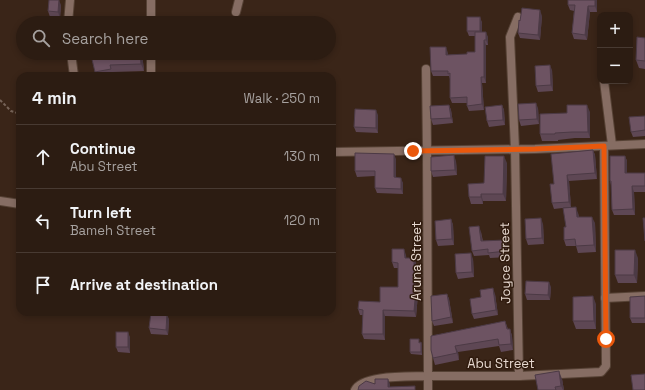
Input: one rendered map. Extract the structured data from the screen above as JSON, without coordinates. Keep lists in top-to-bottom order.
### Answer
{
  "streets": {
    "street": ["Aruna Street", "Joyce Street", "Abu Street"]
  },
  "crossings": [
    ["Aruna Street", "Abu Street"],
    ["Joyce Street", "Abu Street"]
  ],
  "page": {
    "map_buttons": ["+", "−"],
    "search": "Search here",
    "heading": ["4 min", "Walk · 250 m"],
    "list": [
      ["Continue", "Abu Street", "130 m"],
      ["Turn left", "Bameh Street", "120 m"],
      "Arrive at destination"
    ]
  }
}
